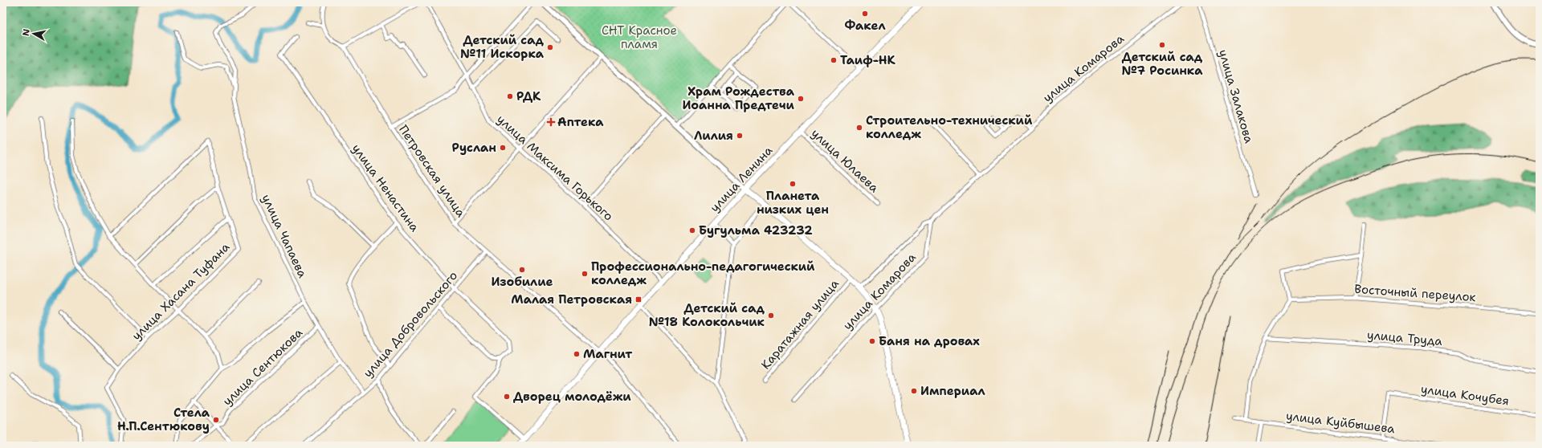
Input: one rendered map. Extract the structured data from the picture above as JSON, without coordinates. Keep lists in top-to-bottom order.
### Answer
{
  "streets": {
    "main road": ["улица Ленина"],
    "street": [
      "улица Комарова",
      "улица Залакова",
      "улица Юлаева",
      "улица Максима Горького",
      "Петровская улица",
      "улица Ненастина",
      "улица Чапаева",
      "улица Хасана Туфана",
      "Восточный переулок",
      "улица Добровольского",
      "Каратажная улица",
      "улица Труда",
      "улица Сентюкова",
      "улица Кочубея",
      "улица Куйбышева"
    ]
  },
  "crossings": [
    ["улица Юлаева", "улица Ленина"],
    ["улица Максима Горького", "улица Ленина"],
    ["Петровская улица", "улица Ленина"],
    ["Петровская улица", "улица Добровольского"],
    ["улица Ненастина", "улица Добровольского"],
    ["улица Чапаева", "улица Добровольского"],
    ["улица Чапаева", "улица Сентюкова"],
    ["улица Кочубея", "улица Куйбышева"]
  ],
  "parks": ["СНТ Красное пламя"],
  "places": {
    "other": [
      "Факел",
      "Детский сад №7 Росинка",
      "Детский сад №11 Искорка",
      "Таиф-НК",
      "РДК",
      "Храм Рождества Иоанна Предтечи",
      "Строительно-технический колледж",
      "Лилия",
      "Руслан",
      "Планета низких цен",
      "Бугульма 423232",
      "Изобилие",
      "Профессионально-педагогический колледж",
      "Детский сад №18 Колокольчик",
      "Баня на дровах",
      "Магнит",
      "Империал",
      "Дворец молодёжи",
      "Стела Н.П.Сентюкову"
    ],
    "health": ["Аптека"],
    "transit": ["Малая Петровская"]
  },
  "north": "left"
}
